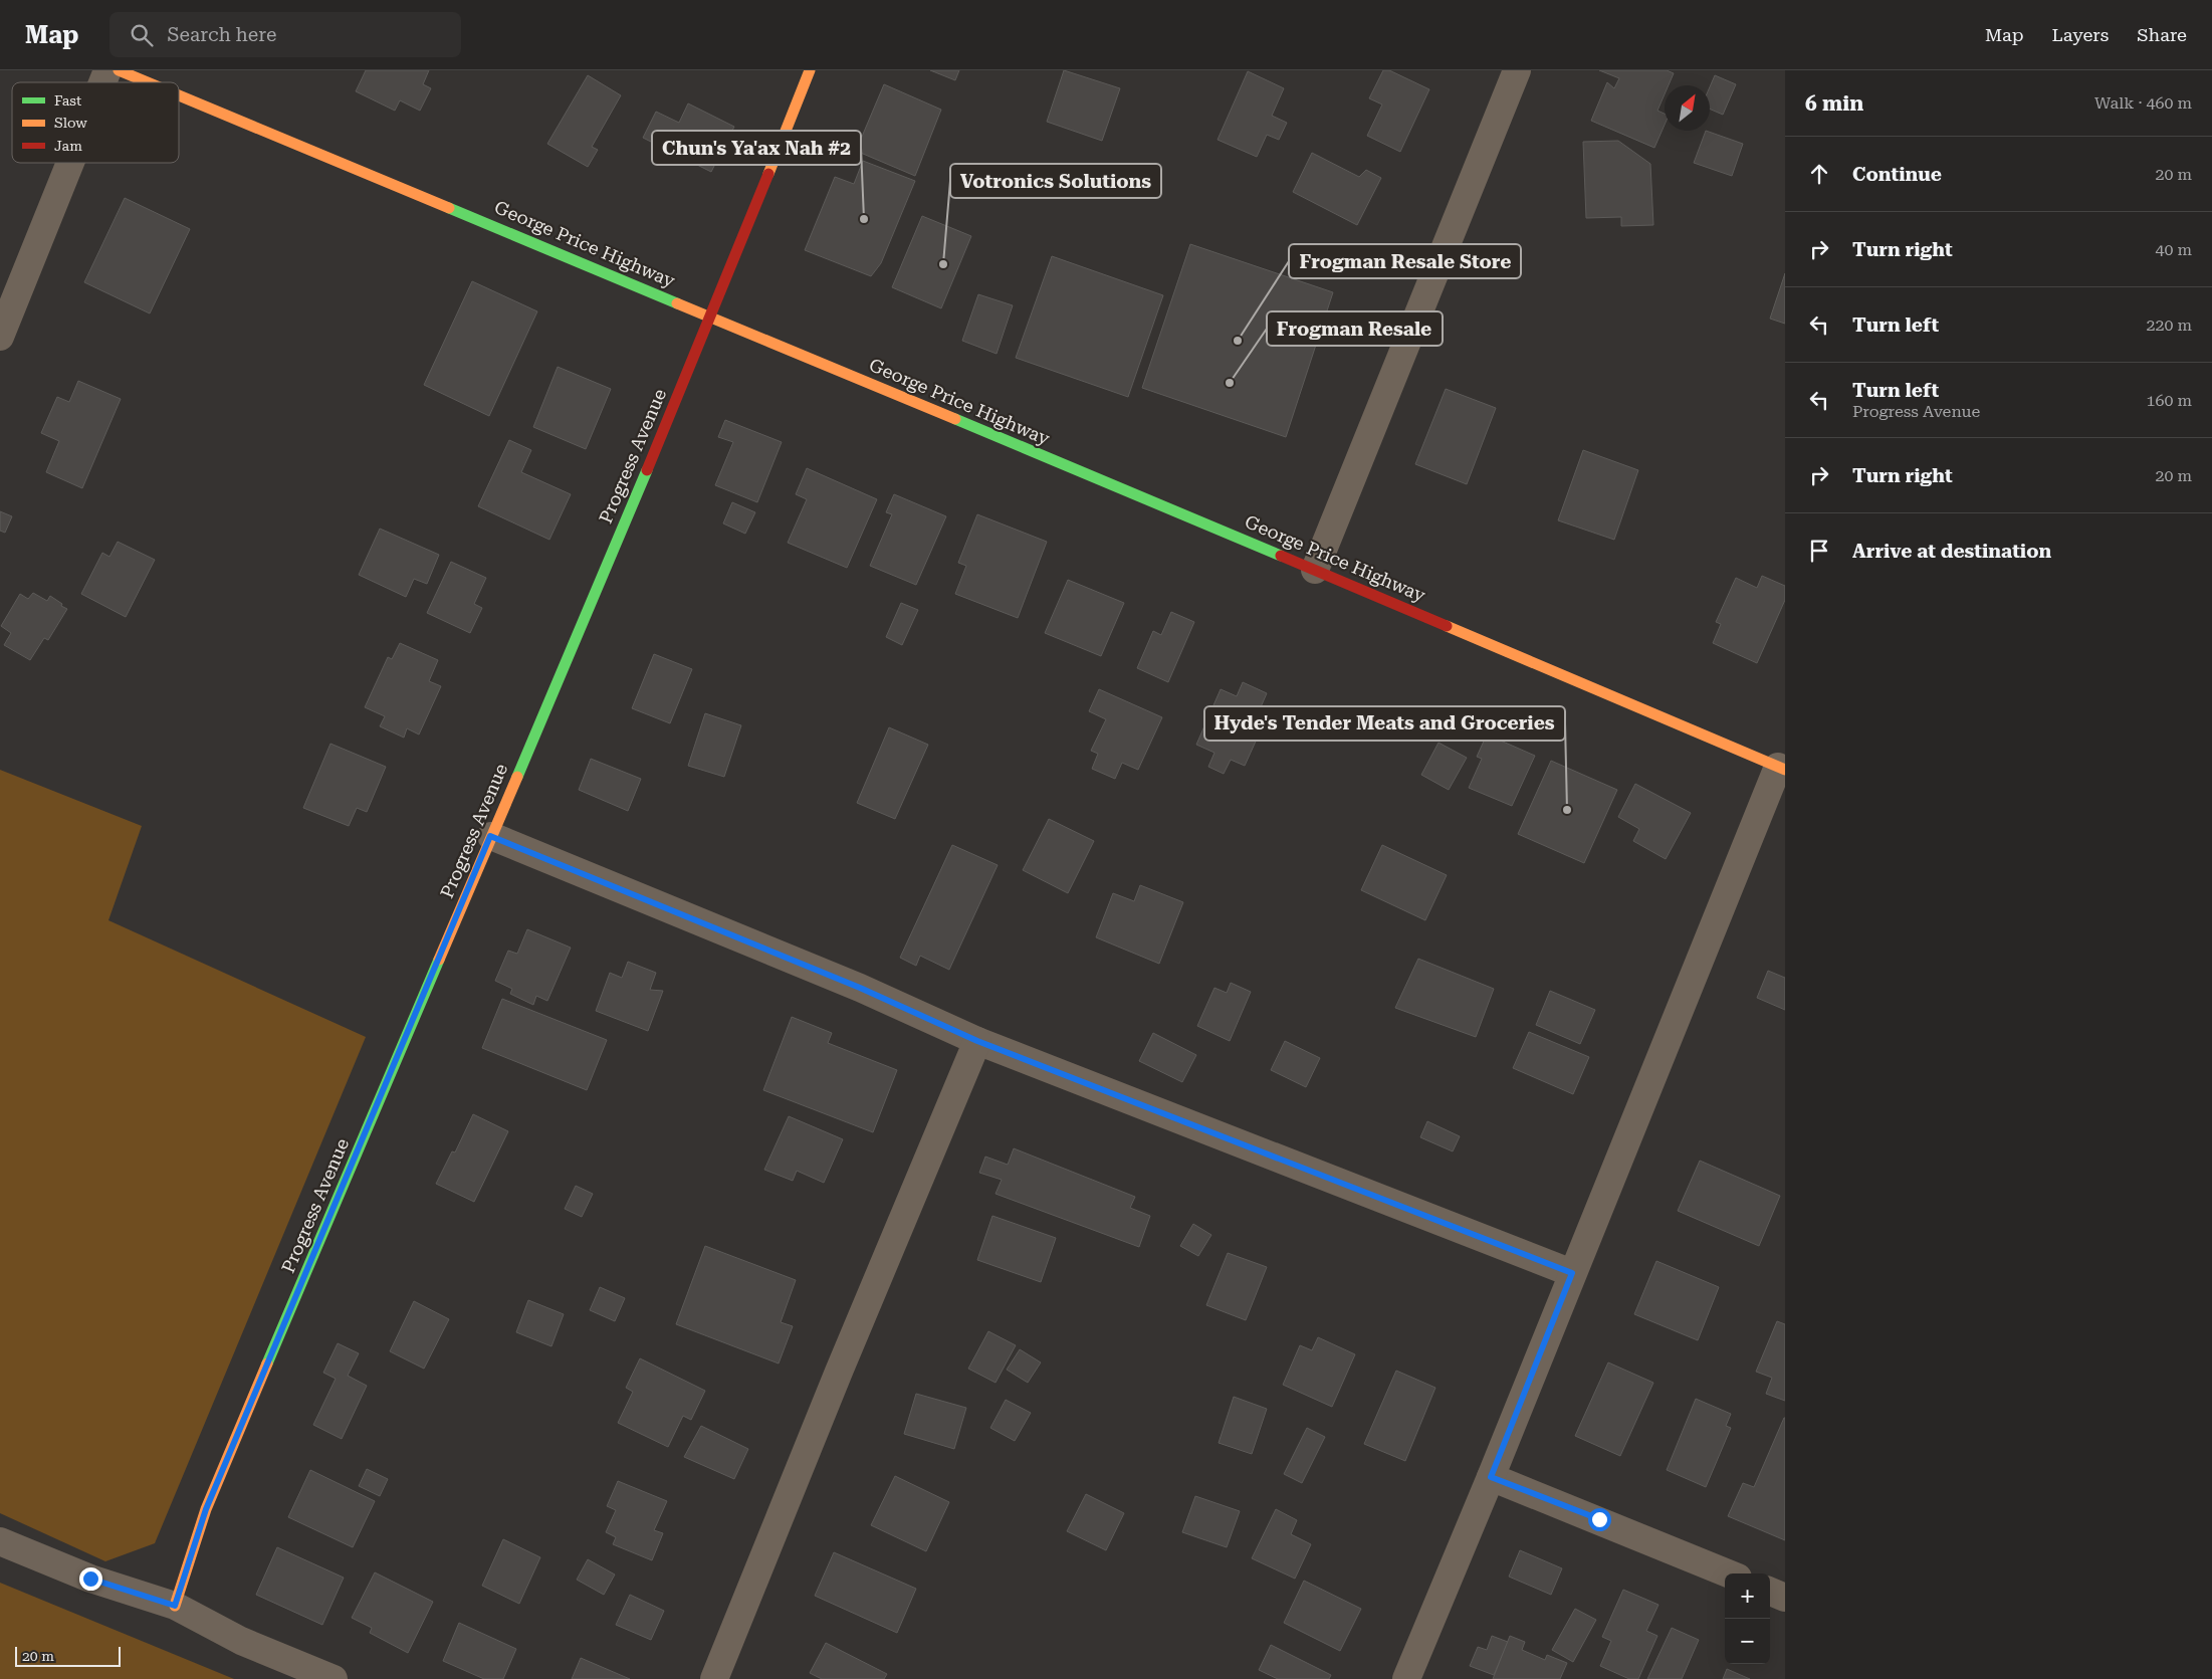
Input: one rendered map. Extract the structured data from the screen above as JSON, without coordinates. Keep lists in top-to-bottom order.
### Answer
{
  "streets": {
    "main road": ["George Price Highway", "Progress Avenue"]
  },
  "crossings": [
    ["George Price Highway", "Progress Avenue"]
  ],
  "places": [
    "Chun's Ya'ax Nah #2",
    "Votronics Solutions",
    "Frogman Resale Store",
    "Frogman Resale",
    "Hyde's Tender Meats and Groceries"
  ],
  "legend": ["Fast", "Slow", "Jam"],
  "scale_bar": "20 m",
  "north": "top right",
  "page": {
    "header": "Map",
    "search": "Search here",
    "nav": ["Map", "Layers", "Share"],
    "heading": ["6 min", "Walk · 460 m"],
    "list": [
      ["Continue", "20 m"],
      ["Turn right", "40 m"],
      ["Turn left", "220 m"],
      ["Turn left", "Progress Avenue", "160 m"],
      ["Turn right", "20 m"],
      "Arrive at destination"
    ],
    "map_buttons": ["+", "−"],
    "scale": "20 m"
  }
}
